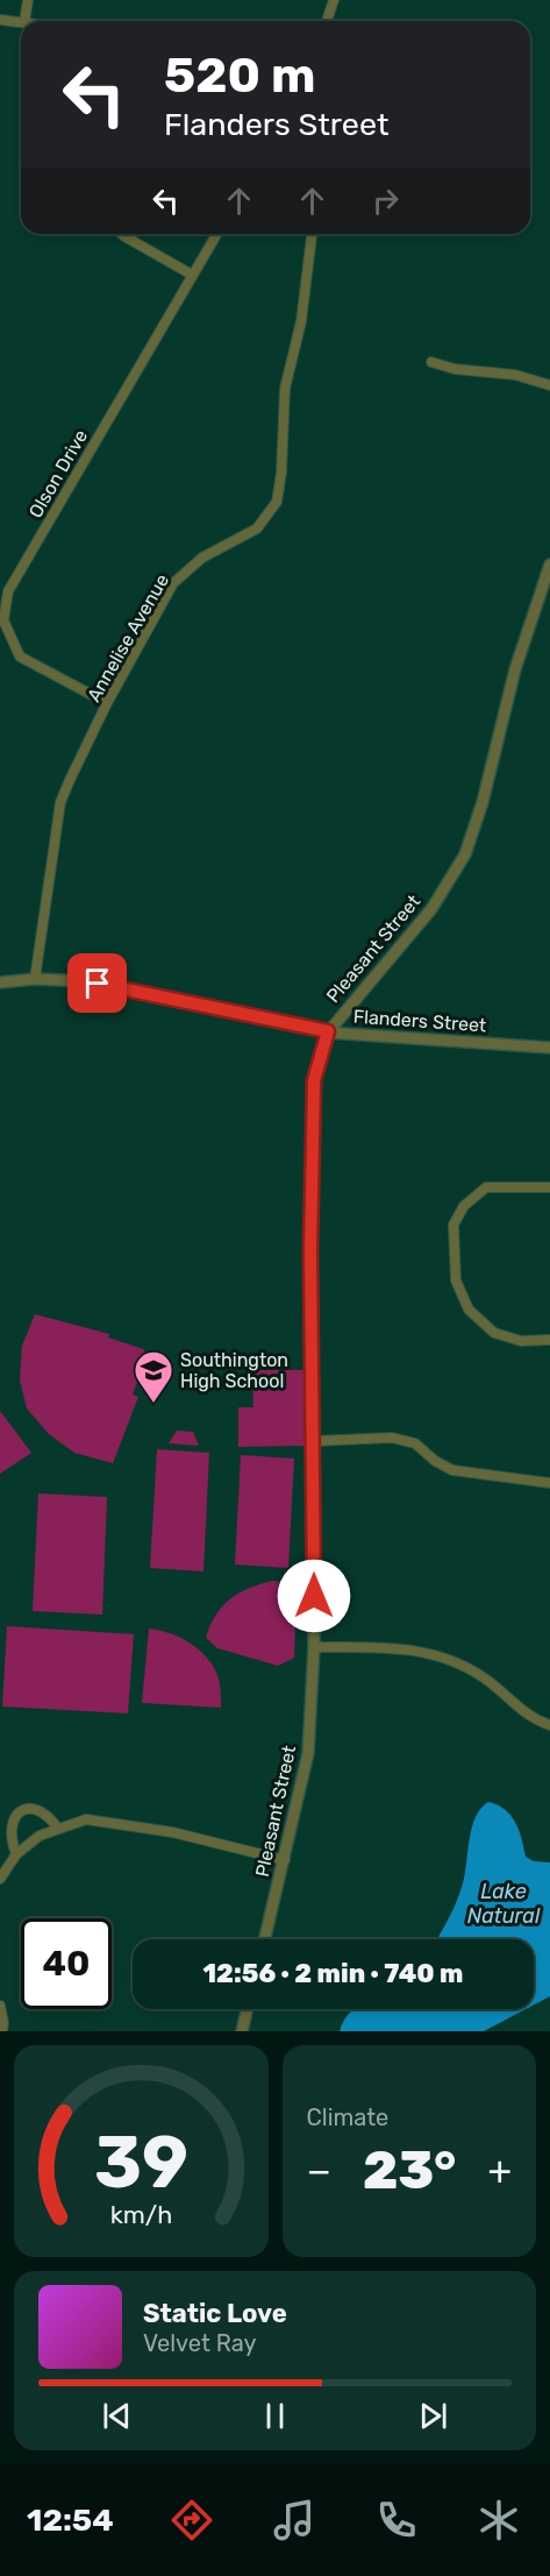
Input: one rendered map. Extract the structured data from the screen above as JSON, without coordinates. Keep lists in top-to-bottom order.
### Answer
{
  "streets": {
    "street": [
      "Olson Drive",
      "Annelise Avenue",
      "Pleasant Street",
      "Flanders Street"
    ]
  },
  "crossings": [
    ["Olson Drive", "Annelise Avenue"],
    ["Annelise Avenue", "Flanders Street"],
    ["Pleasant Street", "Flanders Street"]
  ],
  "water": ["Lake Natural"],
  "places": {
    "school or university": ["Southington High School"]
  },
  "page": {
    "turn": ["520 m", "Flanders Street"],
    "limit": "40",
    "trip": "12:56 · 2 min · 740 m",
    "tile": "Climate",
    "heat": ["−", "23°", "+"],
    "song": ["Static Love", "Velvet Ray"],
    "tabs": "12:54",
    "gauge": ["39", "km/h"]
  }
}
